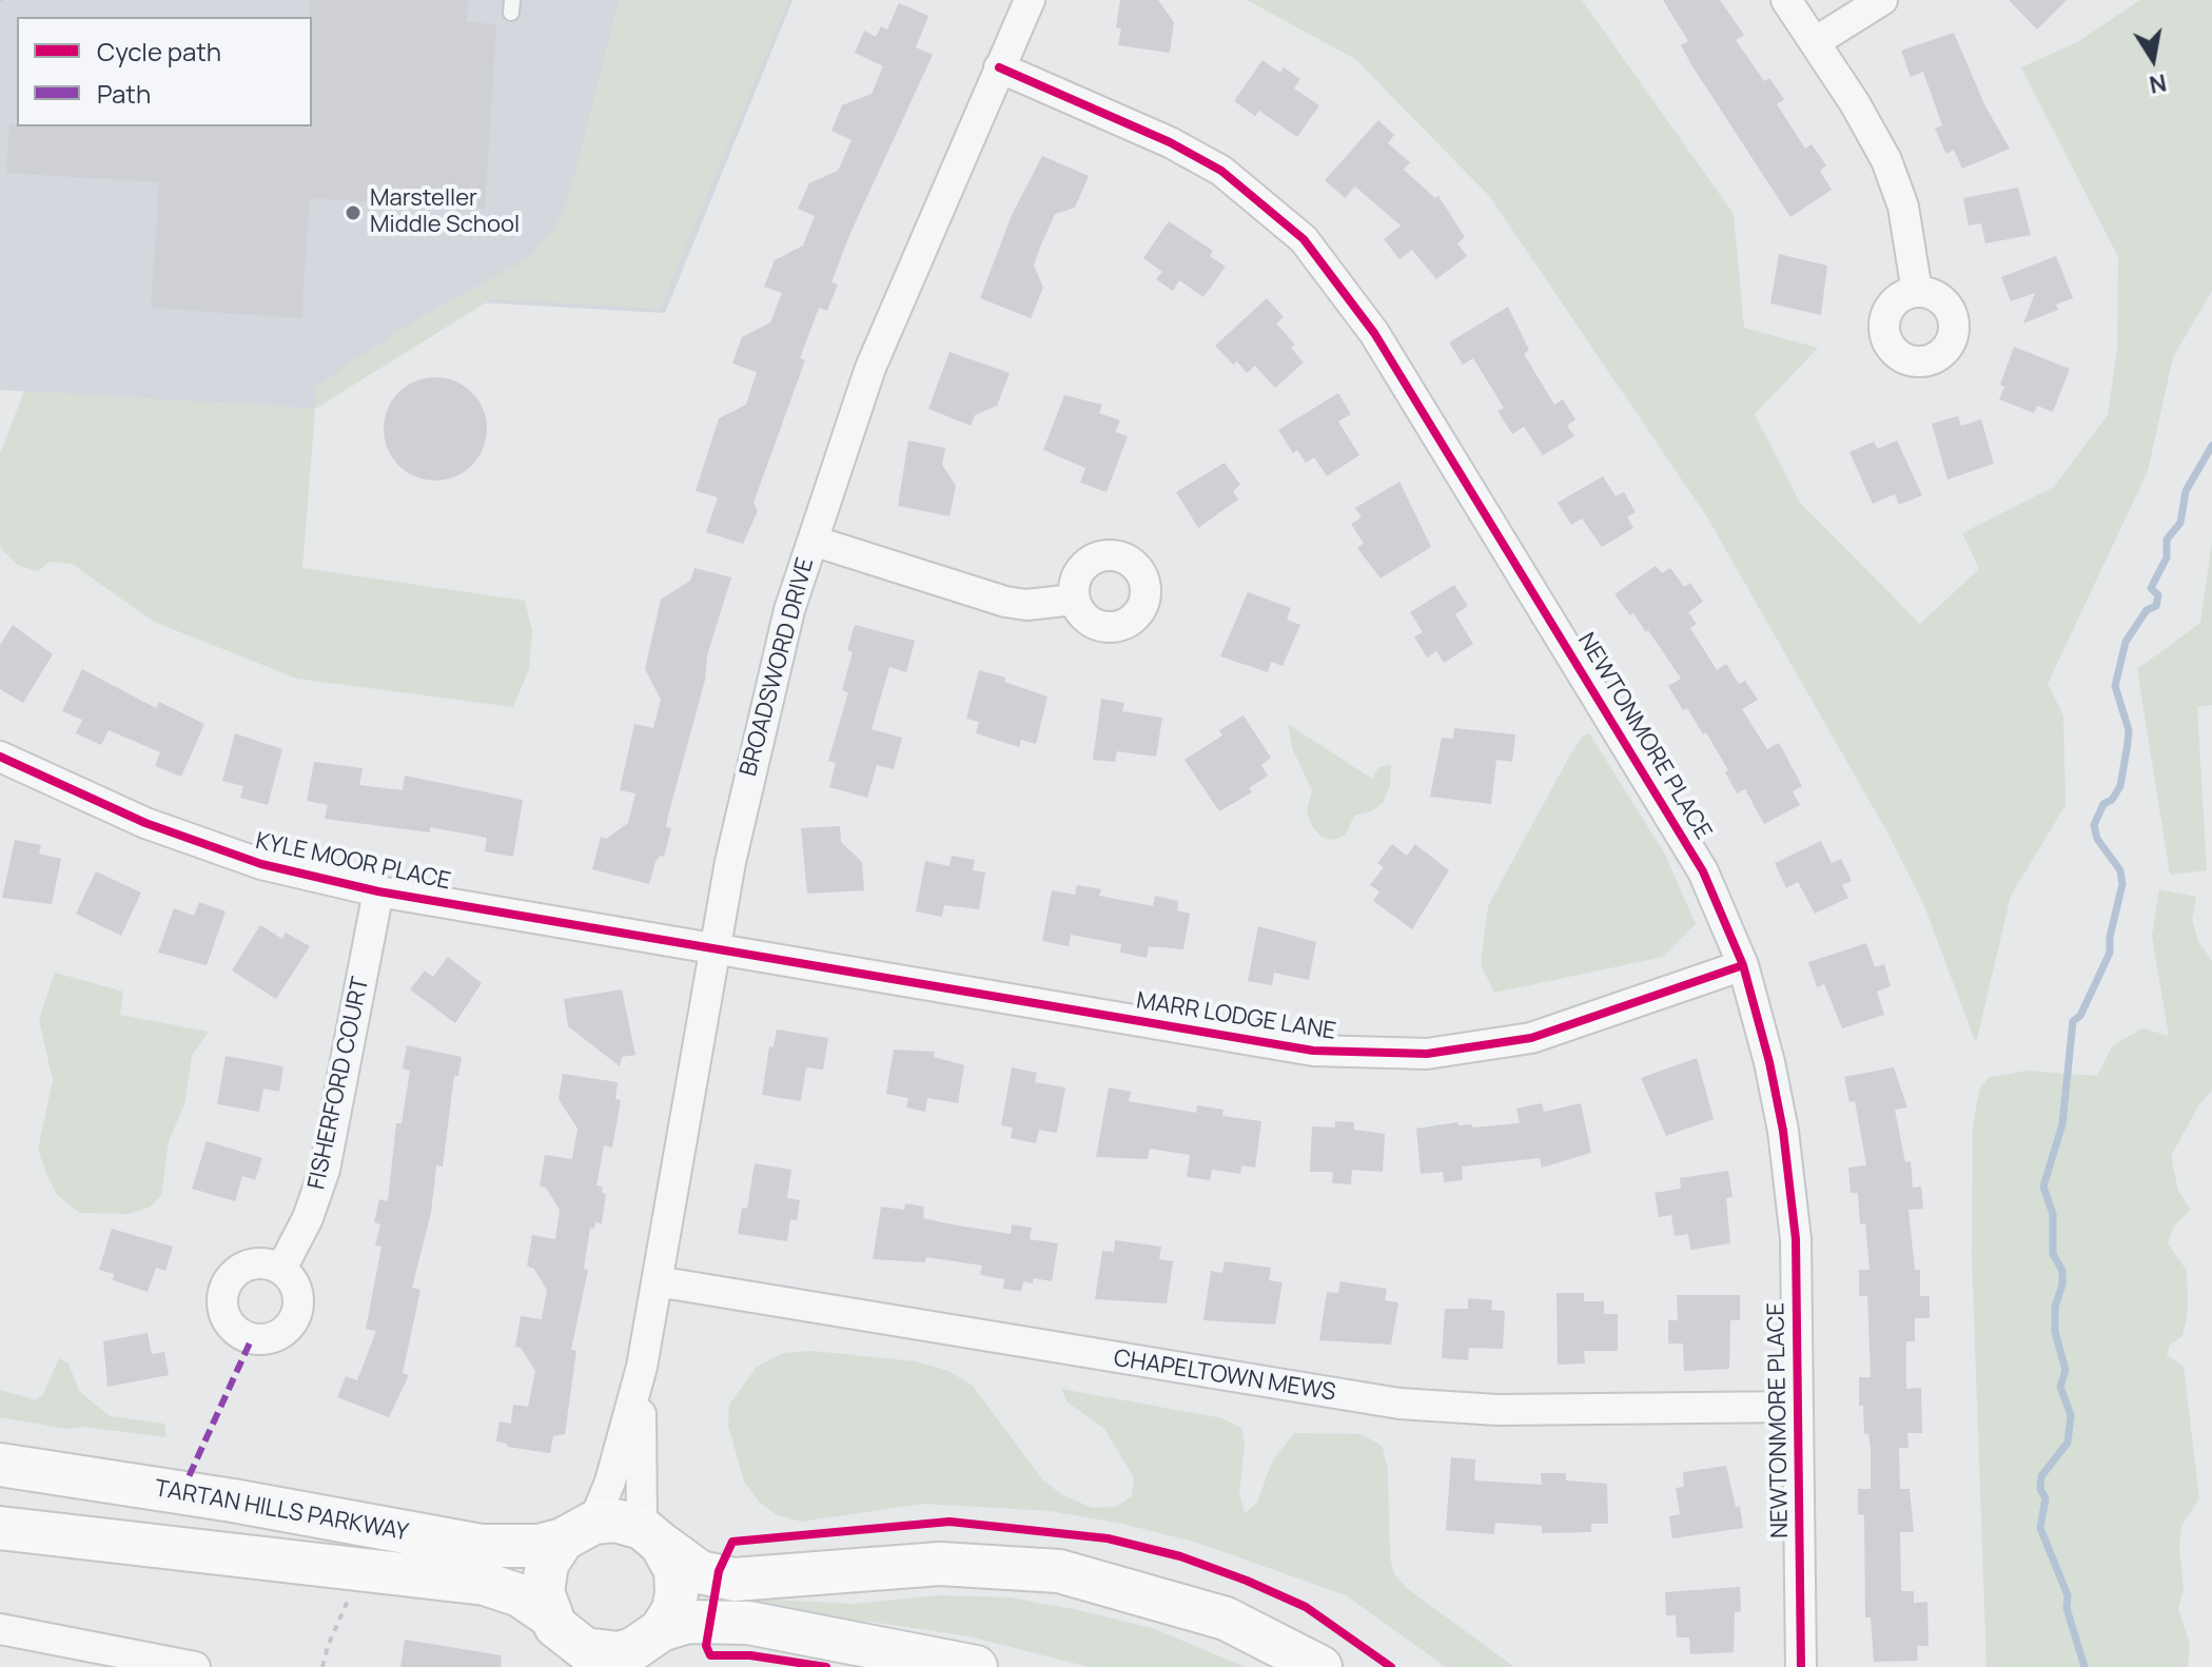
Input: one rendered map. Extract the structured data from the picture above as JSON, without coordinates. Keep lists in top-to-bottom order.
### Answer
{
  "streets": {
    "street": [
      "BROADSWORD DRIVE",
      "NEWTONMORE PLACE",
      "KYLE MOOR PLACE",
      "MARR LODGE LANE",
      "FISHERFORD COURT",
      "CHAPELTOWN MEWS",
      "TARTAN HILLS PARKWAY"
    ]
  },
  "crossings": [
    ["BROADSWORD DRIVE", "NEWTONMORE PLACE"],
    ["BROADSWORD DRIVE", "KYLE MOOR PLACE"],
    ["BROADSWORD DRIVE", "MARR LODGE LANE"],
    ["BROADSWORD DRIVE", "CHAPELTOWN MEWS"],
    ["BROADSWORD DRIVE", "TARTAN HILLS PARKWAY"],
    ["NEWTONMORE PLACE", "MARR LODGE LANE"],
    ["NEWTONMORE PLACE", "CHAPELTOWN MEWS"],
    ["KYLE MOOR PLACE", "MARR LODGE LANE"],
    ["KYLE MOOR PLACE", "FISHERFORD COURT"]
  ],
  "places": ["Marsteller Middle School"],
  "legend": ["Cycle path", "Path"],
  "north": "bottom"
}
